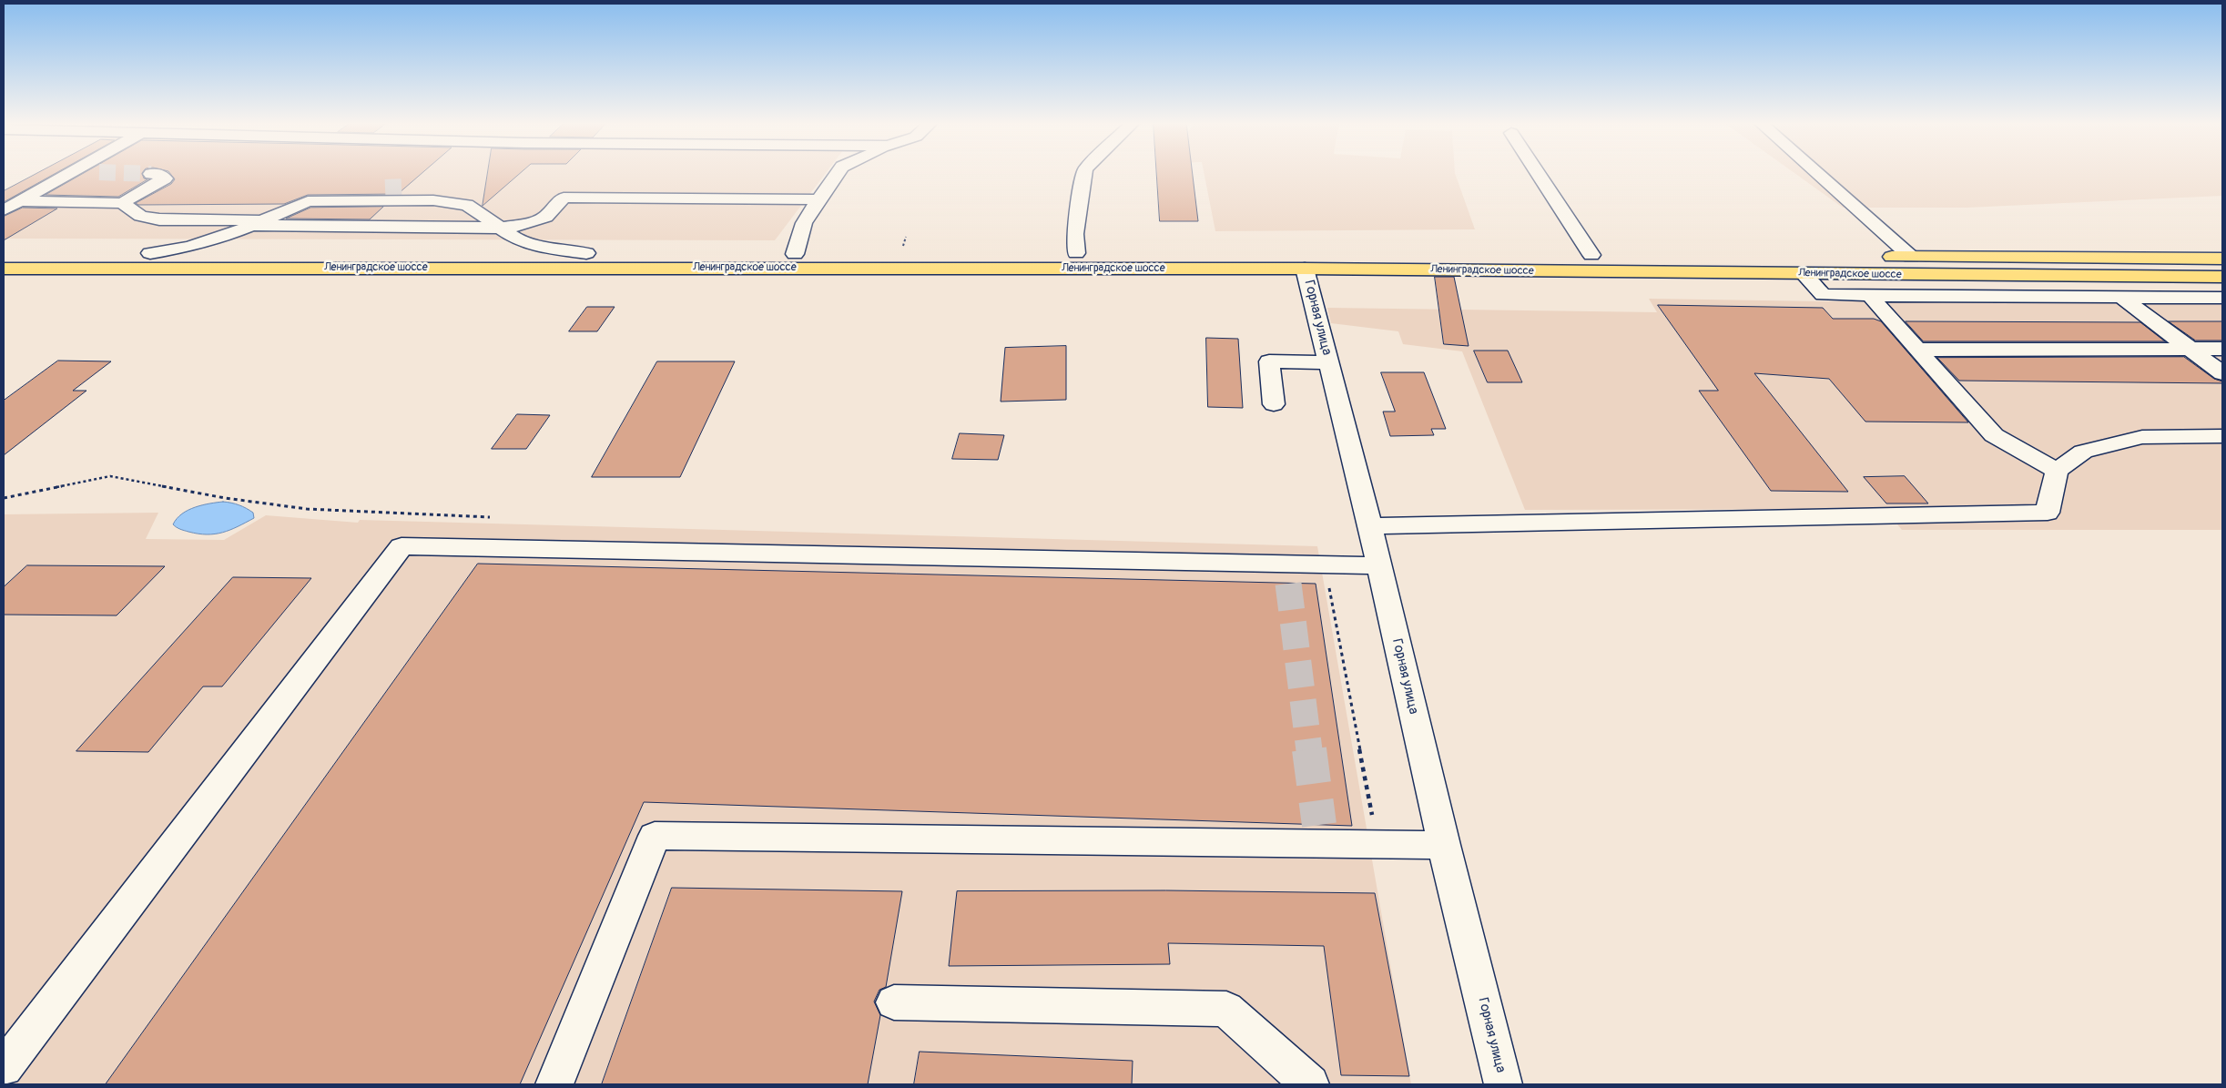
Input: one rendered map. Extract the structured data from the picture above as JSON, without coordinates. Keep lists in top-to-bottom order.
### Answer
{
  "streets": {
    "highway": ["Ленинградское шоссе"],
    "street": ["Горная улица"]
  },
  "crossings": [
    ["Ленинградское шоссе", "Горная улица"]
  ]
}
